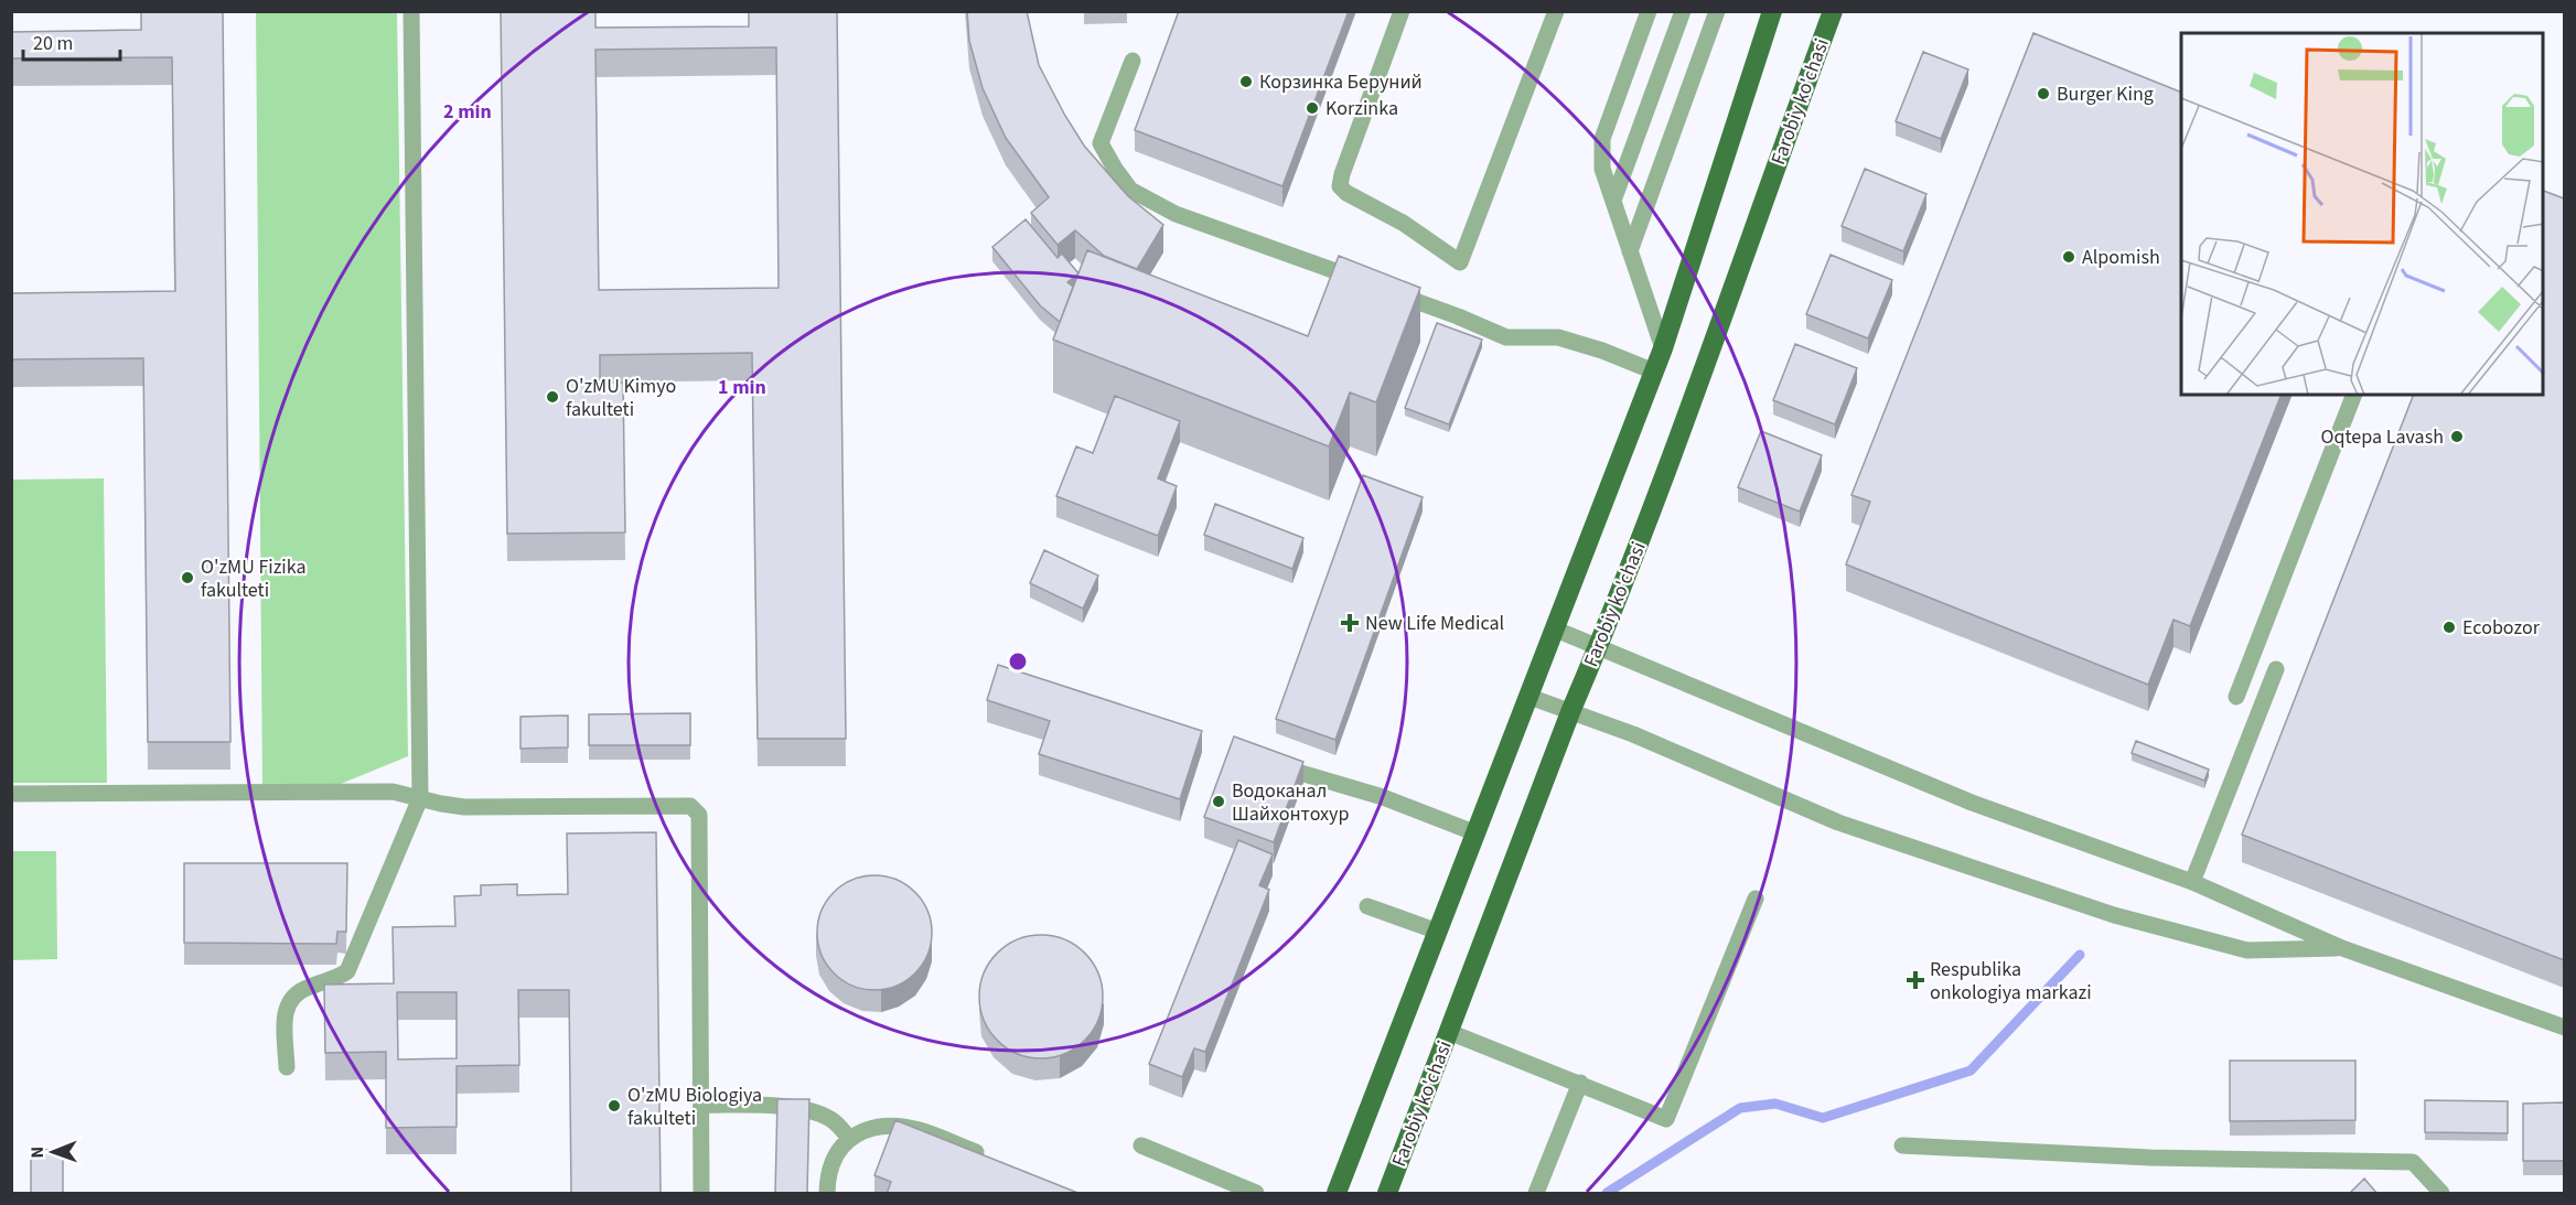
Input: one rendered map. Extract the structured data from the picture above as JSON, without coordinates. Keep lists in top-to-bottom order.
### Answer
{
  "streets": {
    "main road": ["Farobiy ko'chasi"]
  },
  "places": {
    "other": [
      "Корзинка Беруний",
      "Burger King",
      "Korzinka",
      "Alpomish",
      "O'zMU Kimyo fakulteti",
      "Oqtepa Lavash",
      "O'zMU Fizika fakulteti",
      "Ecobozor",
      "Водоканал Шайхонтохур",
      "O'zMU Biologiya fakulteti"
    ],
    "health": ["New Life Medical", "Respublika onkologiya markazi"]
  },
  "scale_bar": "20 m",
  "north": "left",
  "rings": ["2 min", "1 min"]
}
